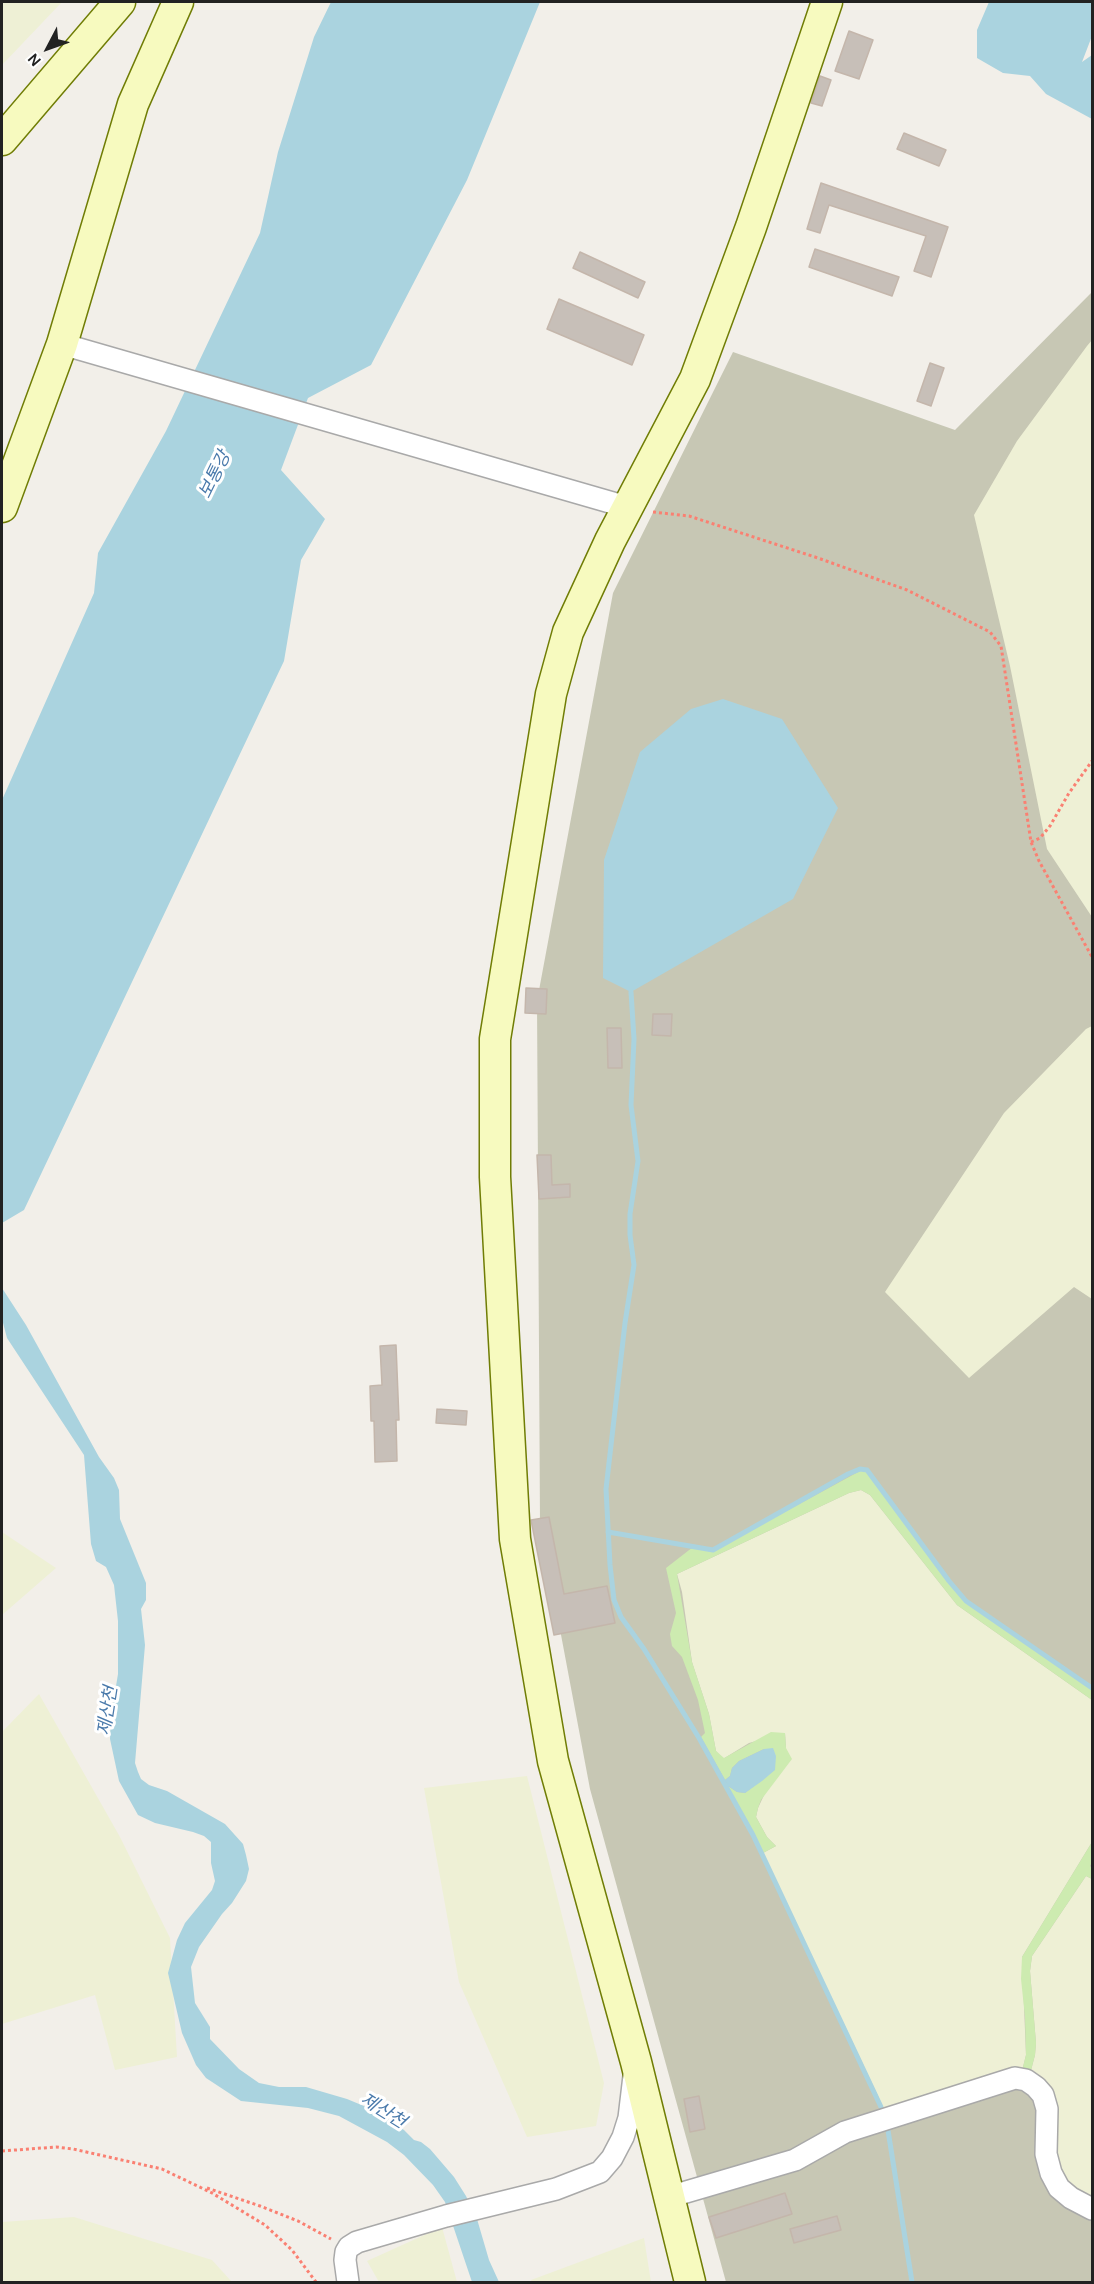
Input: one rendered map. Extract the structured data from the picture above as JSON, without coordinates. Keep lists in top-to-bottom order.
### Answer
{
  "water": ["보통강", "제산천"],
  "north": "bottom left"
}
